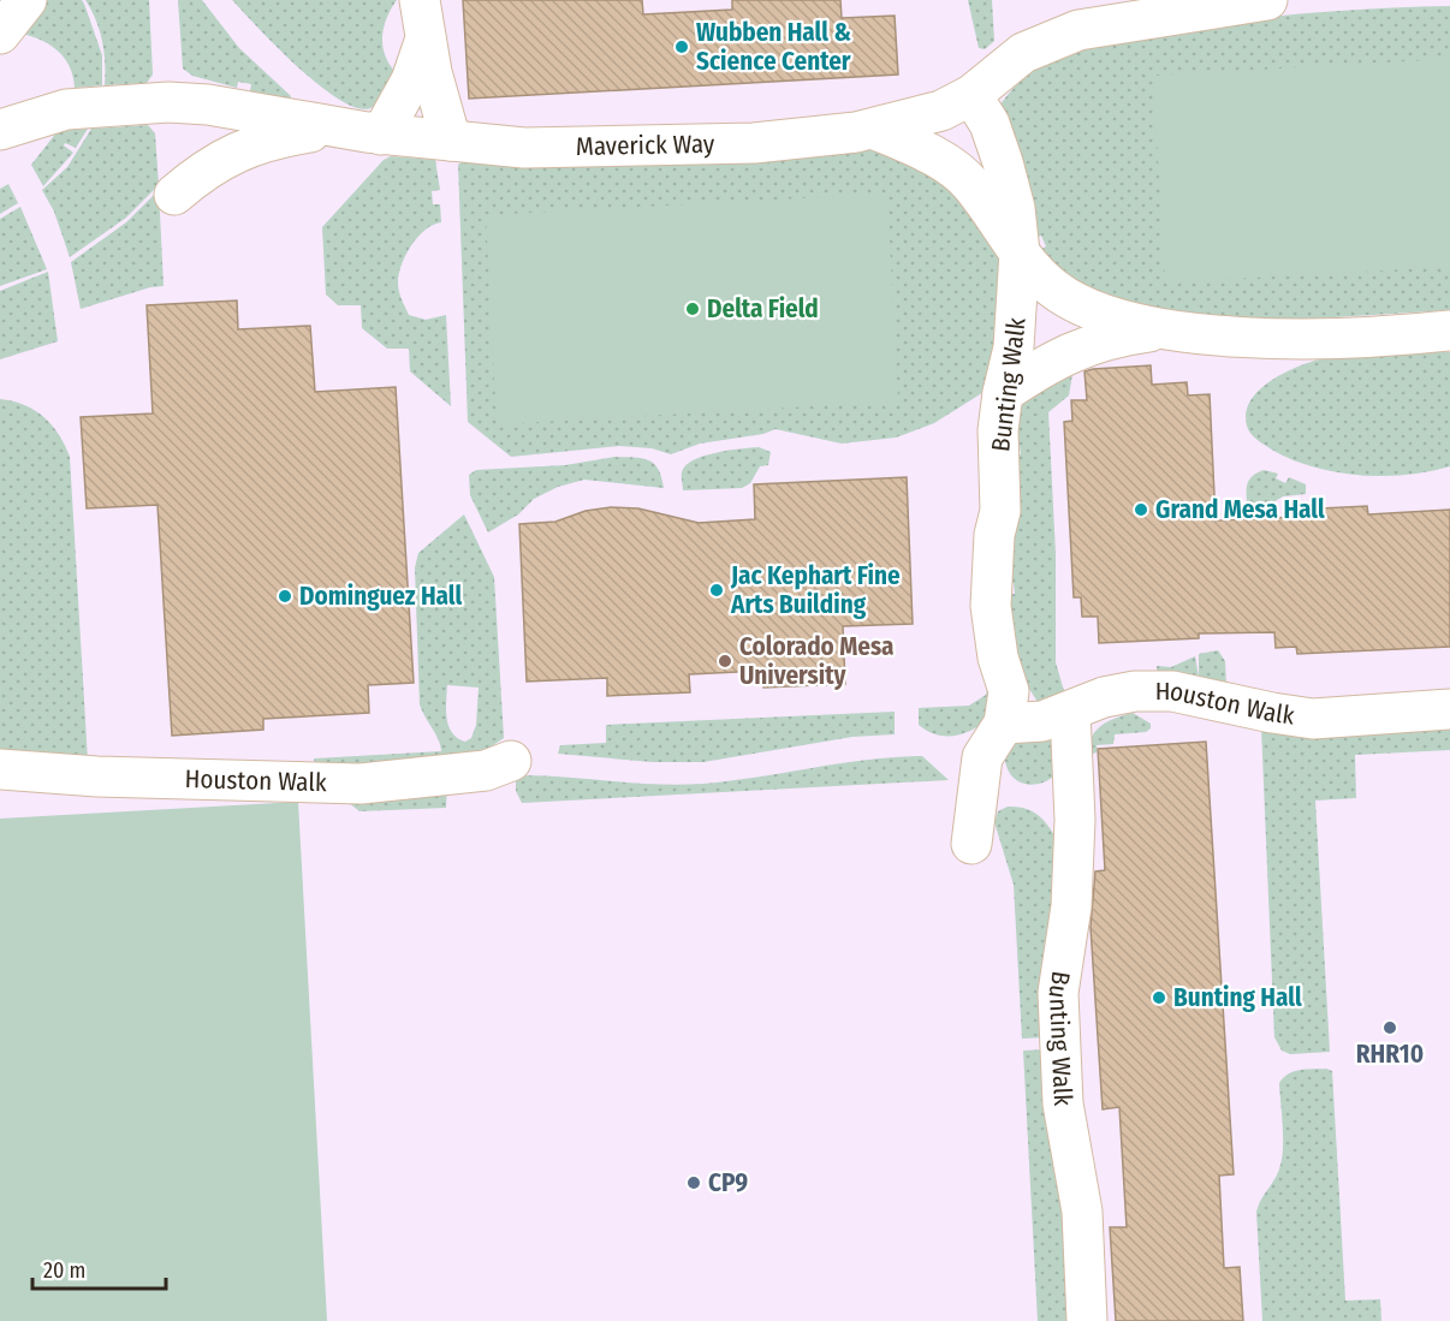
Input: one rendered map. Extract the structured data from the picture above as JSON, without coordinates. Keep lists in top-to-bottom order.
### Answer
{
  "streets": {
    "street": ["Maverick Way", "Bunting Walk", "Houston Walk"]
  },
  "crossings": [
    ["Maverick Way", "Bunting Walk"],
    ["Bunting Walk", "Houston Walk"]
  ],
  "places": [
    "Wubben Hall & Science Center",
    "Delta Field",
    "Grand Mesa Hall",
    "Jac Kephart Fine Arts Building",
    "Dominguez Hall",
    "Colorado Mesa University",
    "Bunting Hall",
    "RHR10",
    "CP9"
  ],
  "scale_bar": "20 m"
}
